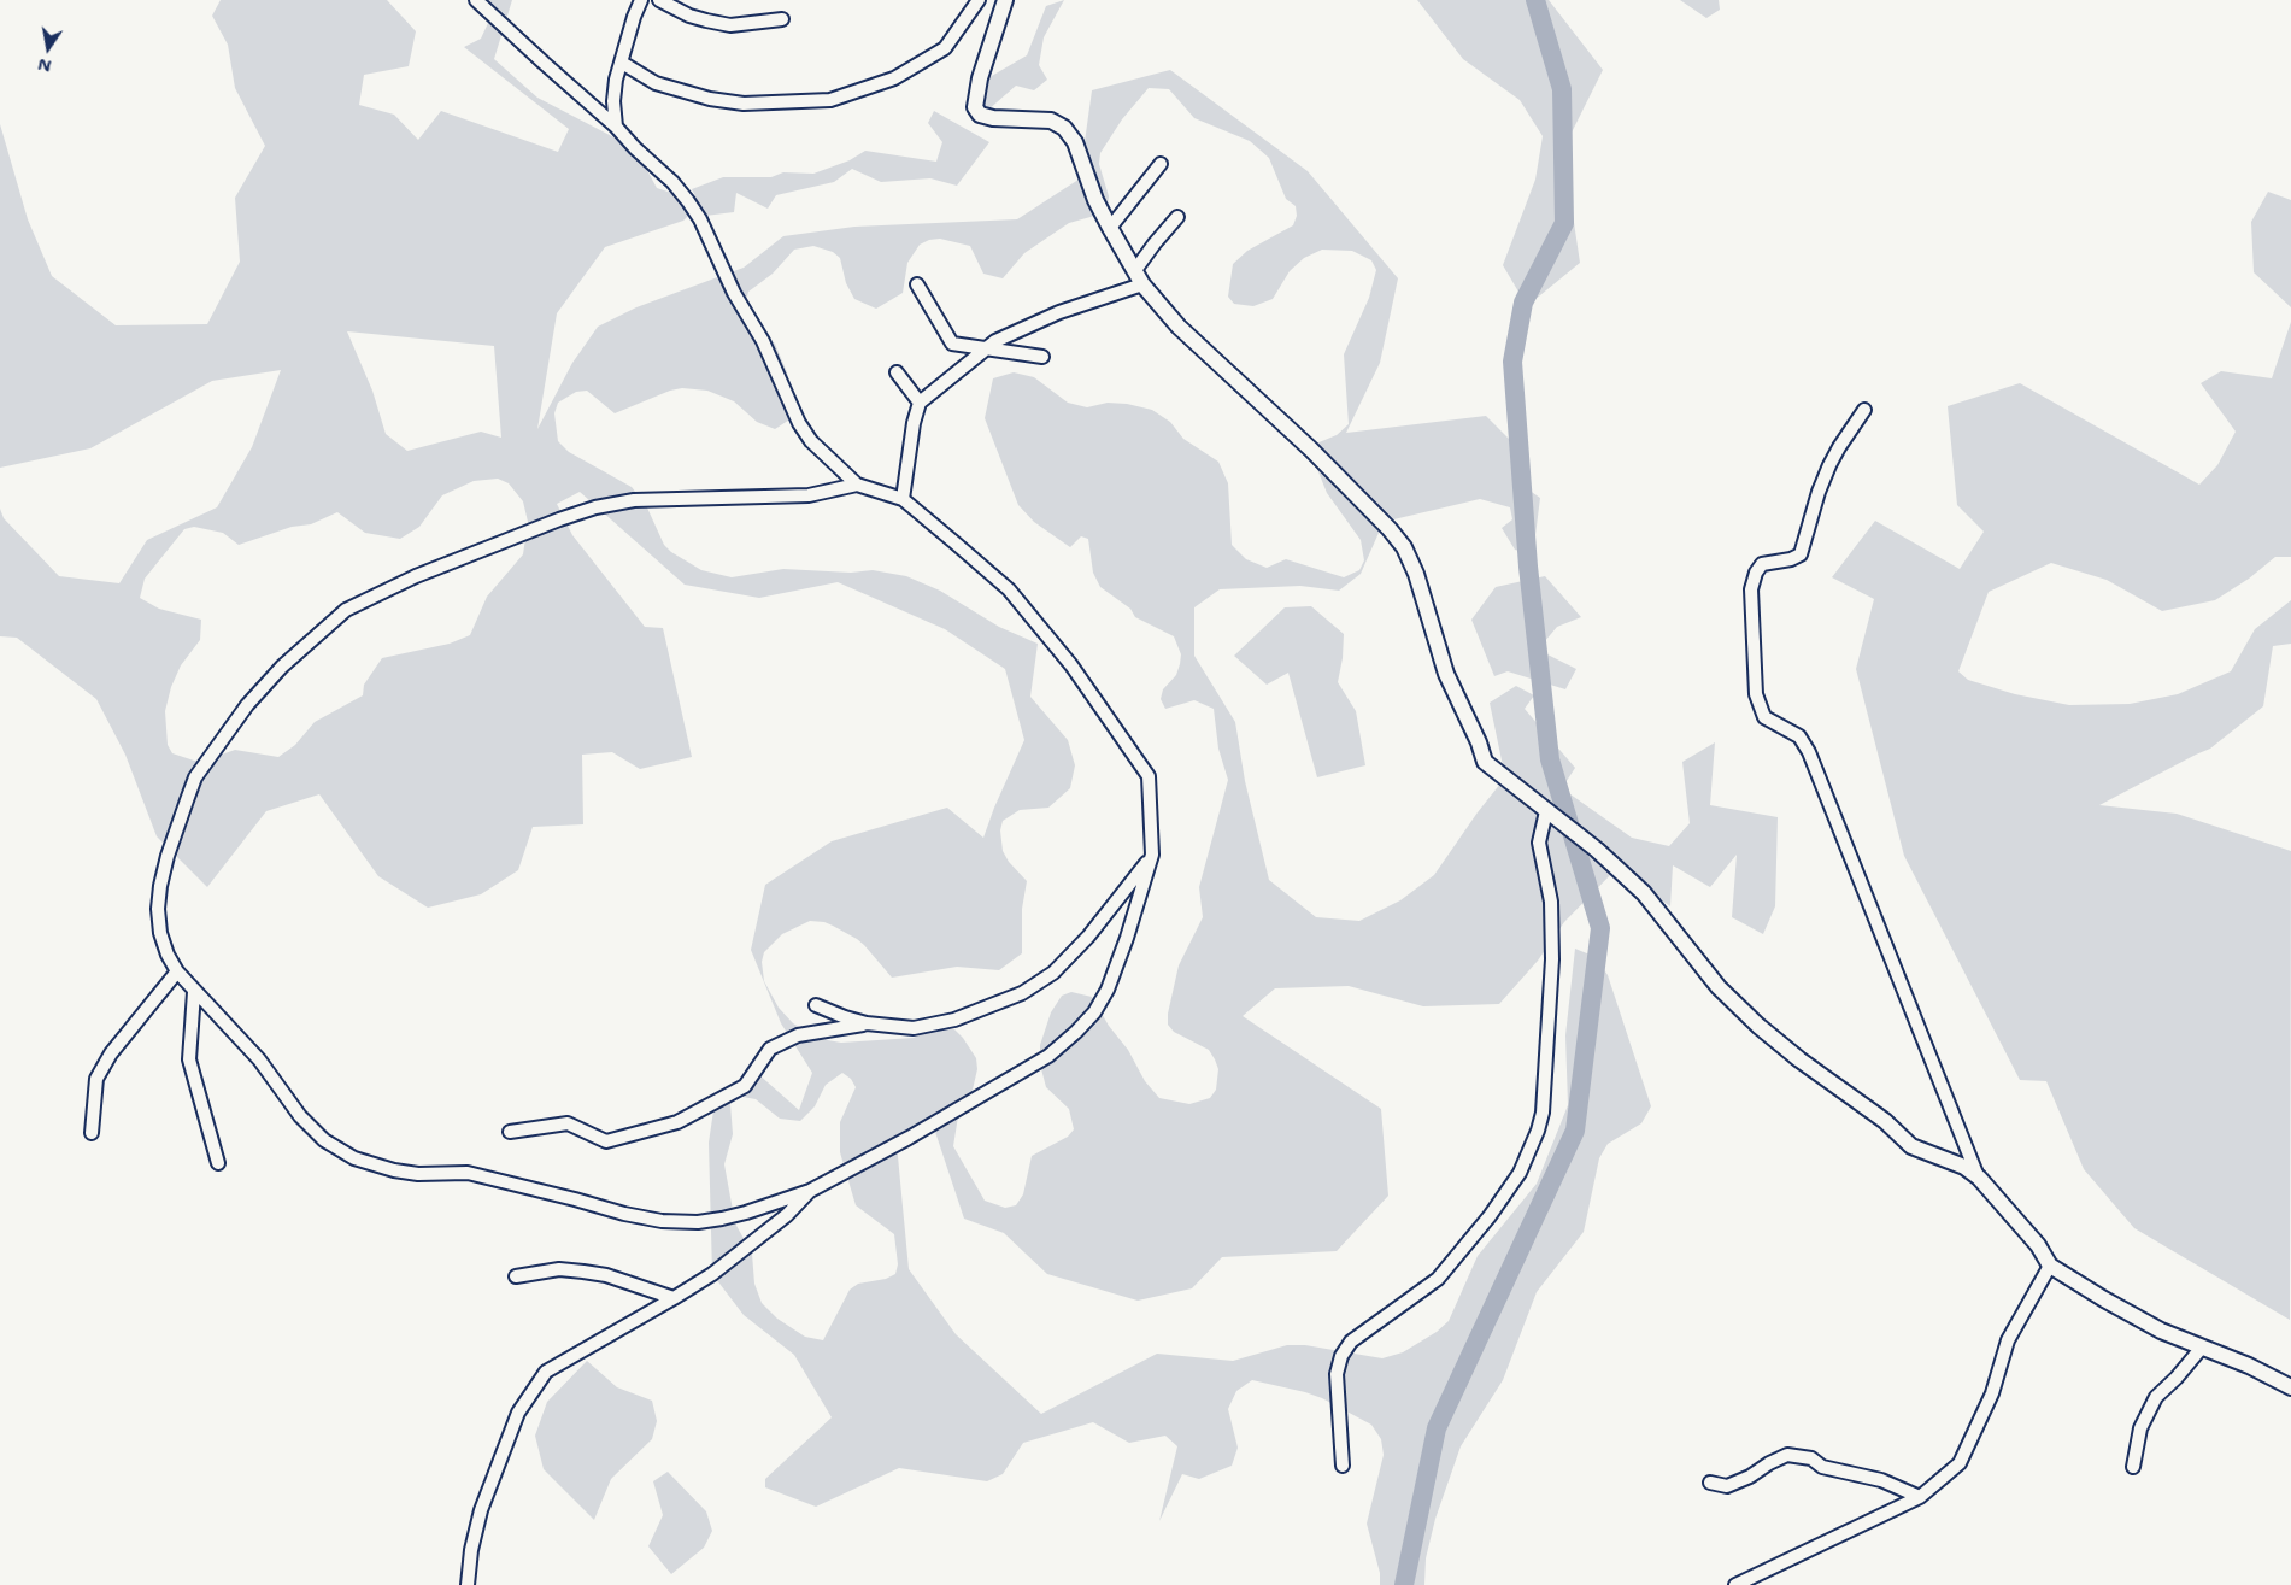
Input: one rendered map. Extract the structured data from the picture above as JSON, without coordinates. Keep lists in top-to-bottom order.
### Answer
{
  "north": "bottom"
}
